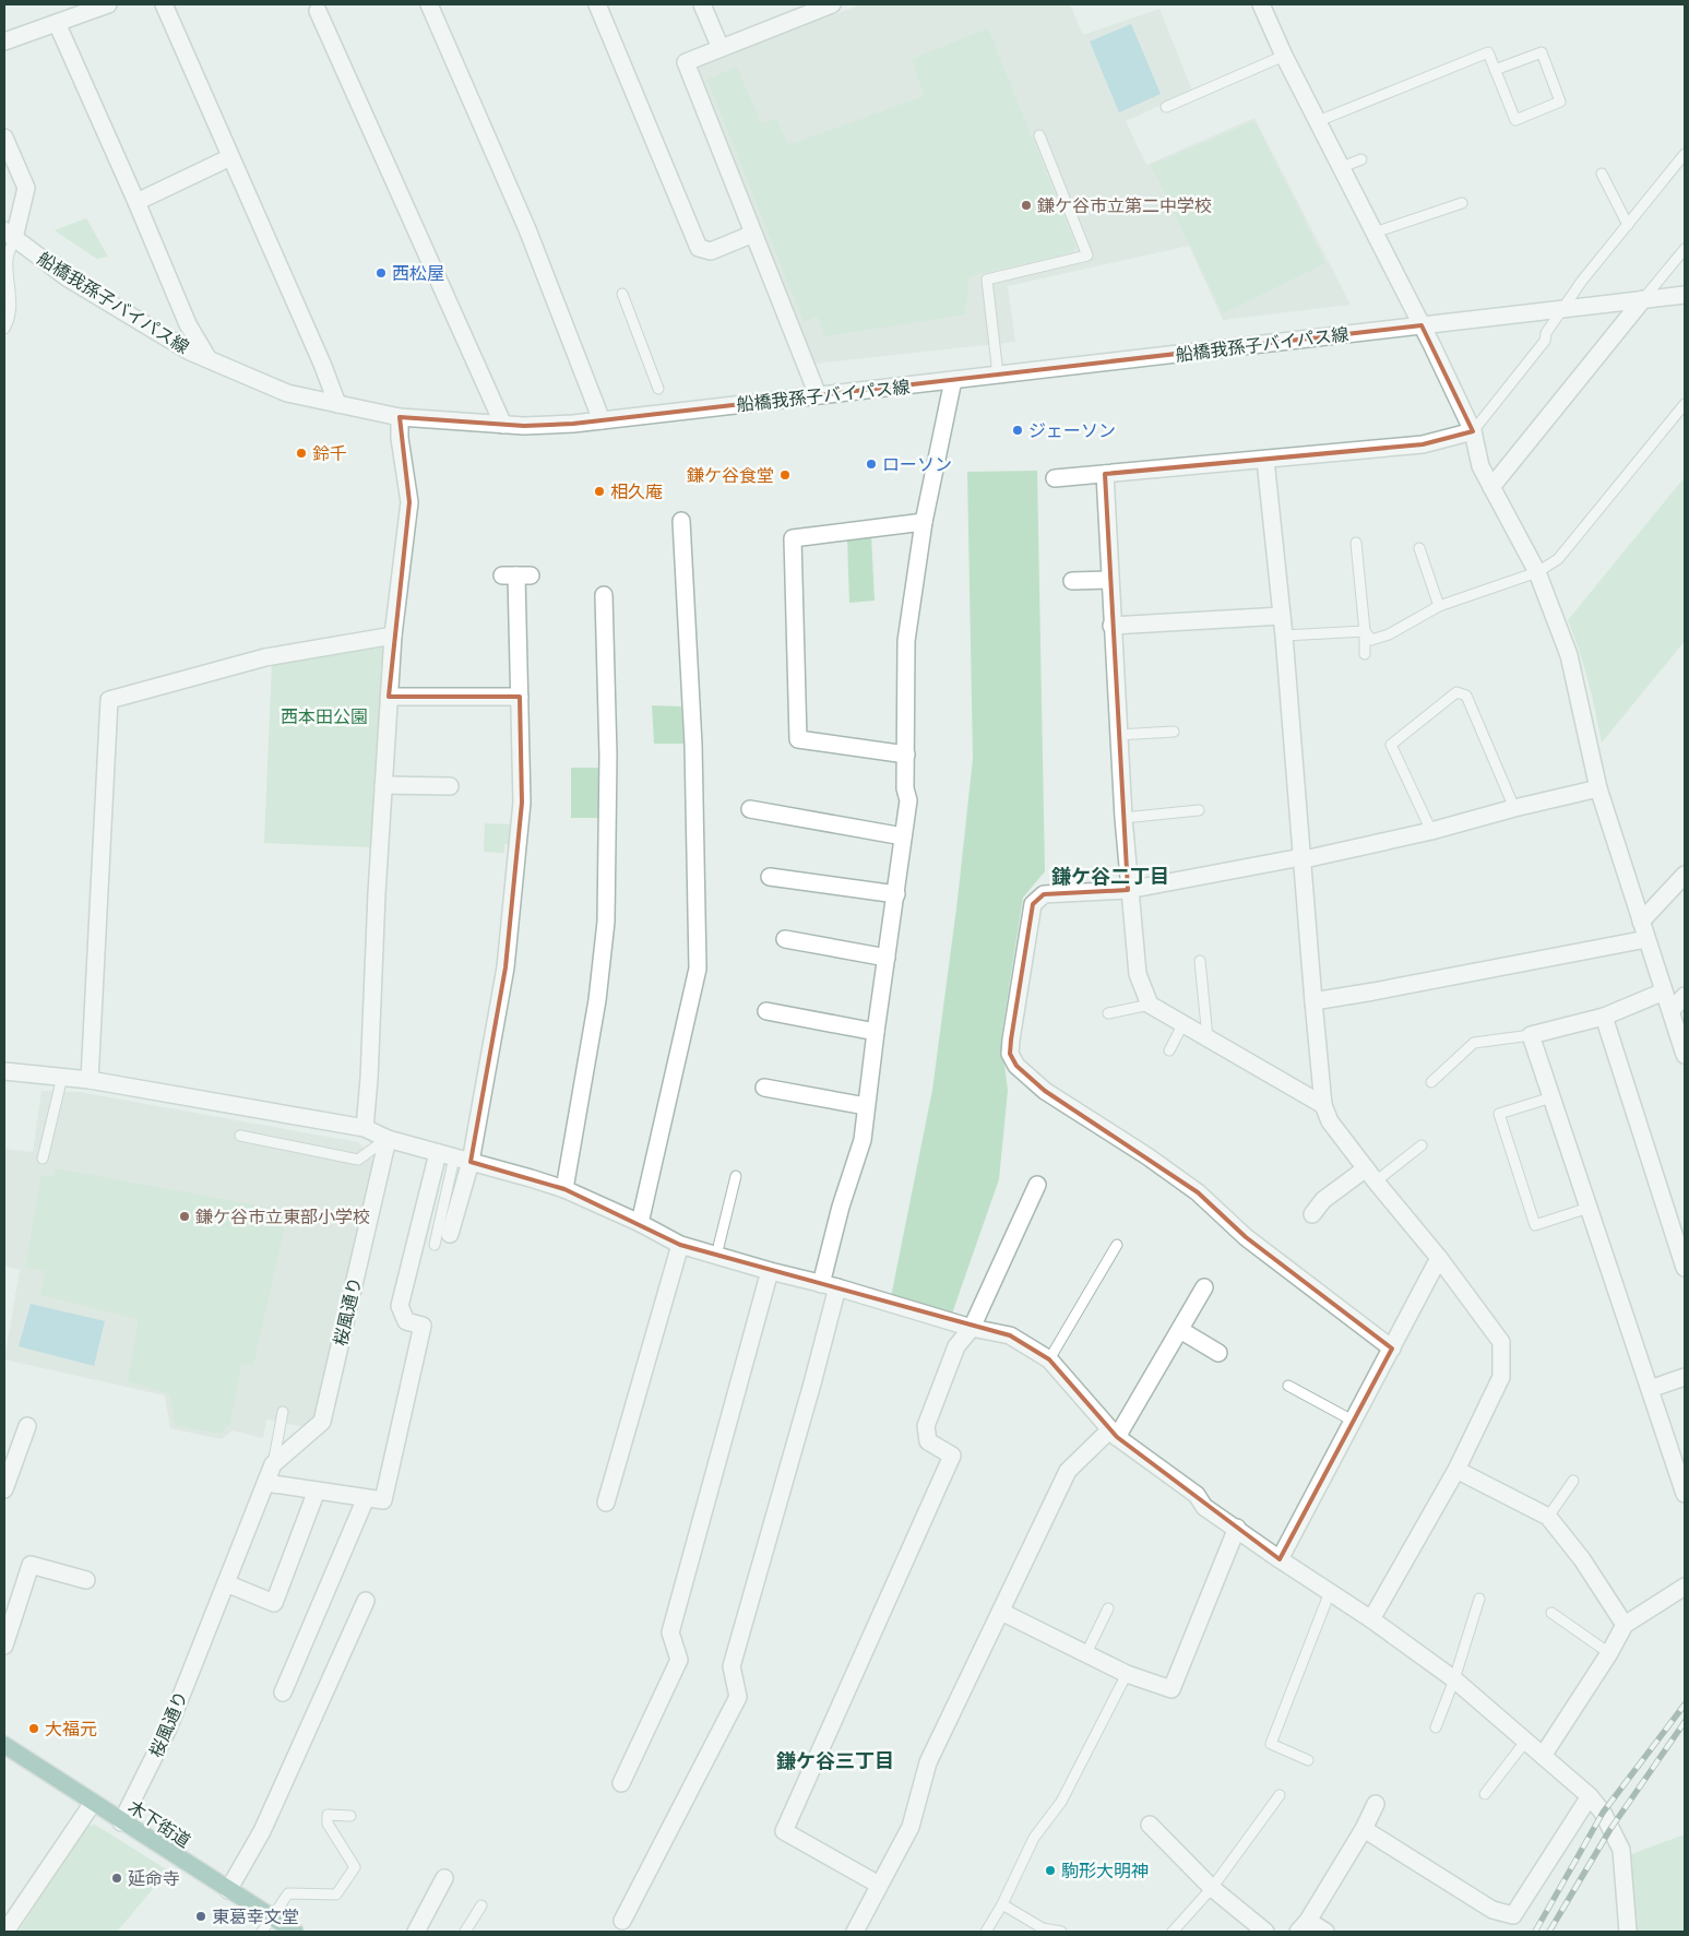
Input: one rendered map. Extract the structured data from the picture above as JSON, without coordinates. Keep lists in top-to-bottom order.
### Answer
{
  "streets": {
    "main road": ["木下街道"],
    "street": ["船橋我孫子バイパス線", "桜風通り"]
  },
  "crossings": [
    ["桜風通り", "木下街道"]
  ],
  "districts": ["鎌ケ谷二丁目", "鎌ケ谷三丁目"],
  "parks": ["西本田公園"],
  "places": [
    "鎌ケ谷市立第二中学校",
    "西松屋",
    "ジェーソン",
    "鈴千",
    "ローソン",
    "鎌ケ谷食堂",
    "相久庵",
    "鎌ケ谷市立東部小学校",
    "大福元",
    "駒形大明神",
    "延命寺",
    "東葛幸文堂"
  ]
}
